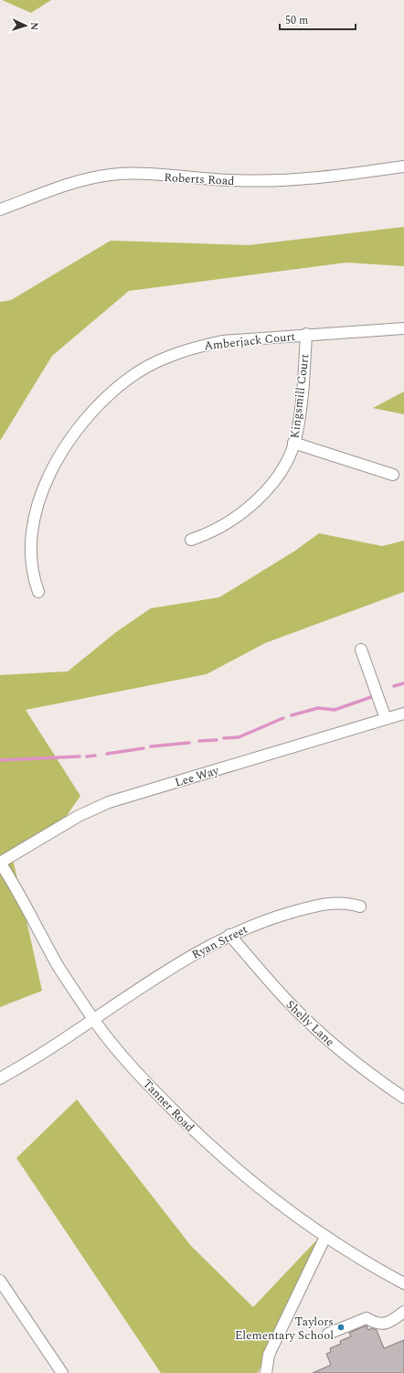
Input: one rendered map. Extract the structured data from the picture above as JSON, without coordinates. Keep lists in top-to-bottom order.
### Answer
{
  "streets": {
    "street": [
      "Roberts Road",
      "Amberjack Court",
      "Kingsmill Court",
      "Lee Way",
      "Ryan Street",
      "Shelly Lane",
      "Tanner Road"
    ]
  },
  "crossings": [
    ["Amberjack Court", "Kingsmill Court"],
    ["Lee Way", "Tanner Road"],
    ["Ryan Street", "Shelly Lane"],
    ["Ryan Street", "Tanner Road"]
  ],
  "places": ["Taylors Elementary School"],
  "scale_bar": "50 m",
  "north": "right"
}
